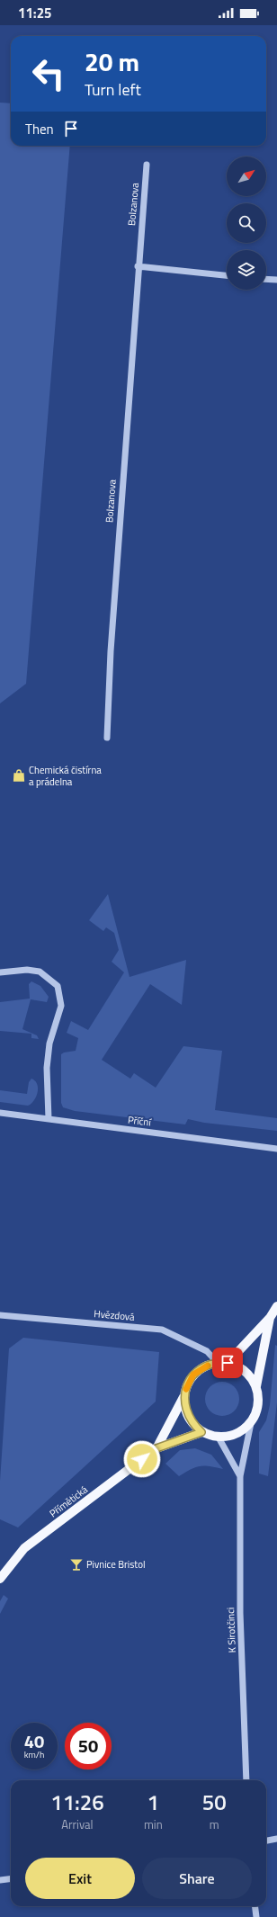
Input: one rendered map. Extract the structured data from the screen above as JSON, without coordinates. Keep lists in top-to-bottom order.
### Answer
{
  "streets": {
    "main road": ["Přímětická"],
    "street": [
      "Bolzanova",
      "Příční",
      "Hvězdová",
      "K Sirotčinci"
    ]
  },
  "crossings": [
    ["Hvězdová", "Přímětická"],
    ["Hvězdová", "K Sirotčinci"],
    ["Přímětická", "K Sirotčinci"]
  ],
  "places": {
    "shop": ["Chemická čistírna a prádelna"],
    "bar": ["Pivnice Bristol"]
  },
  "north": "top right",
  "page": {
    "status": "11:25",
    "turn": ["20 m", "Turn left"],
    "then": "Then",
    "speed": "40 km/h",
    "limit": "50",
    "eta": [
      "11:26",
      "Arrival",
      "1",
      "min",
      "50",
      "m"
    ],
    "buttons": ["Exit", "Share"]
  }
}
